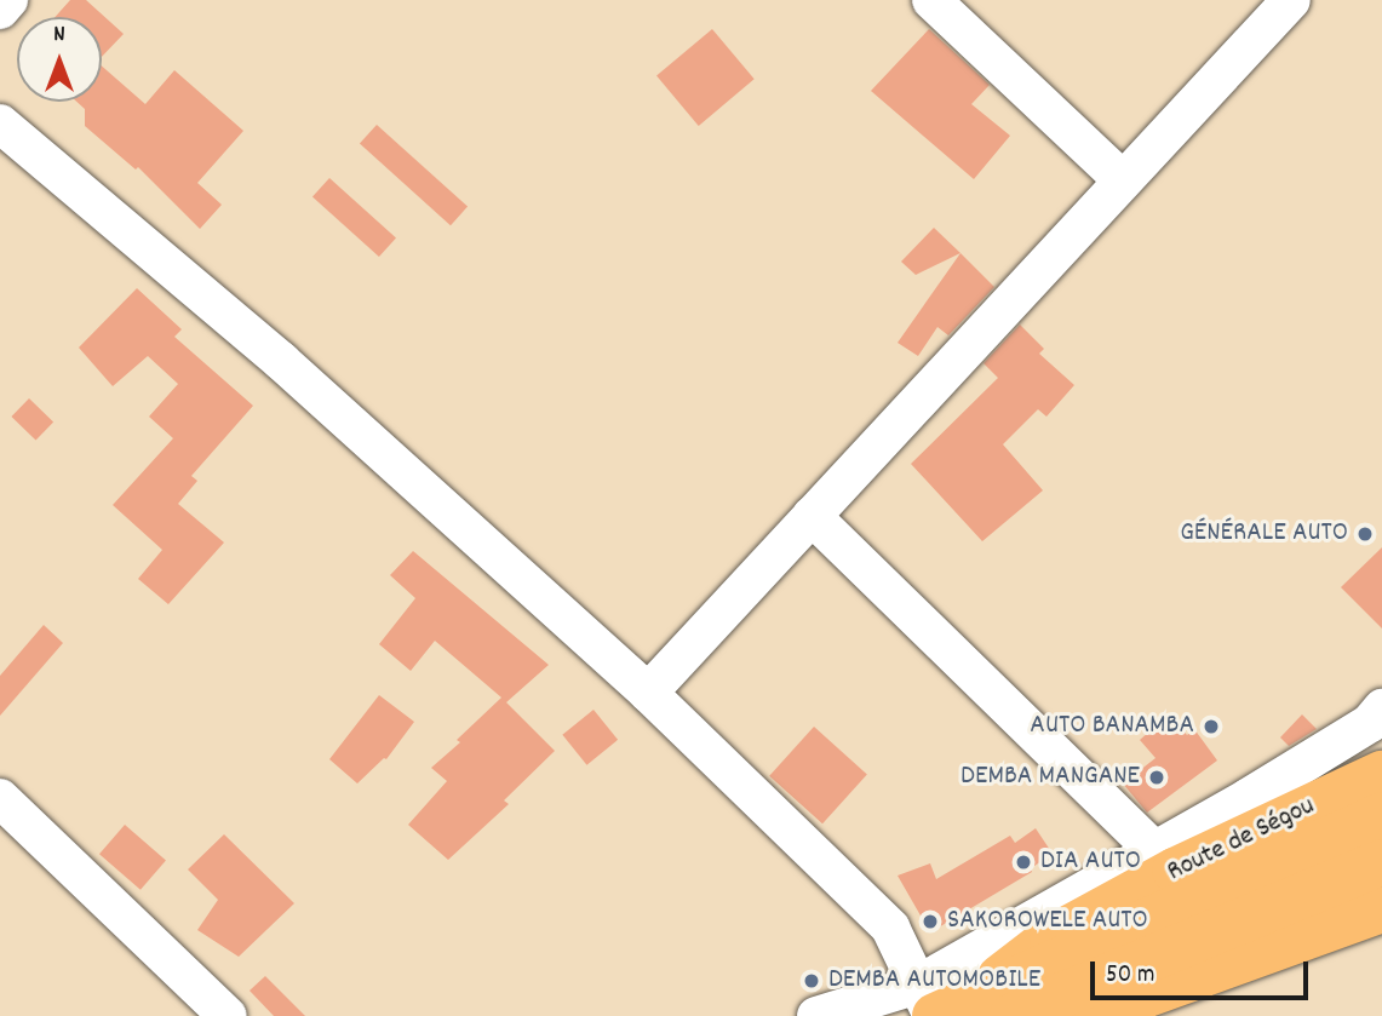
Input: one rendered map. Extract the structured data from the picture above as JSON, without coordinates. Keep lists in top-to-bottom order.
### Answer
{
  "streets": {
    "main road": ["Route de Ségou"]
  },
  "places": [
    "GÉNÉRALE AUTO",
    "AUTO BANAMBA",
    "DEMBA MANGANE",
    "DIA AUTO",
    "SAKOROWELE AUTO",
    "DEMBA AUTOMOBILE"
  ],
  "scale_bar": "50 m",
  "north": "top"
}
